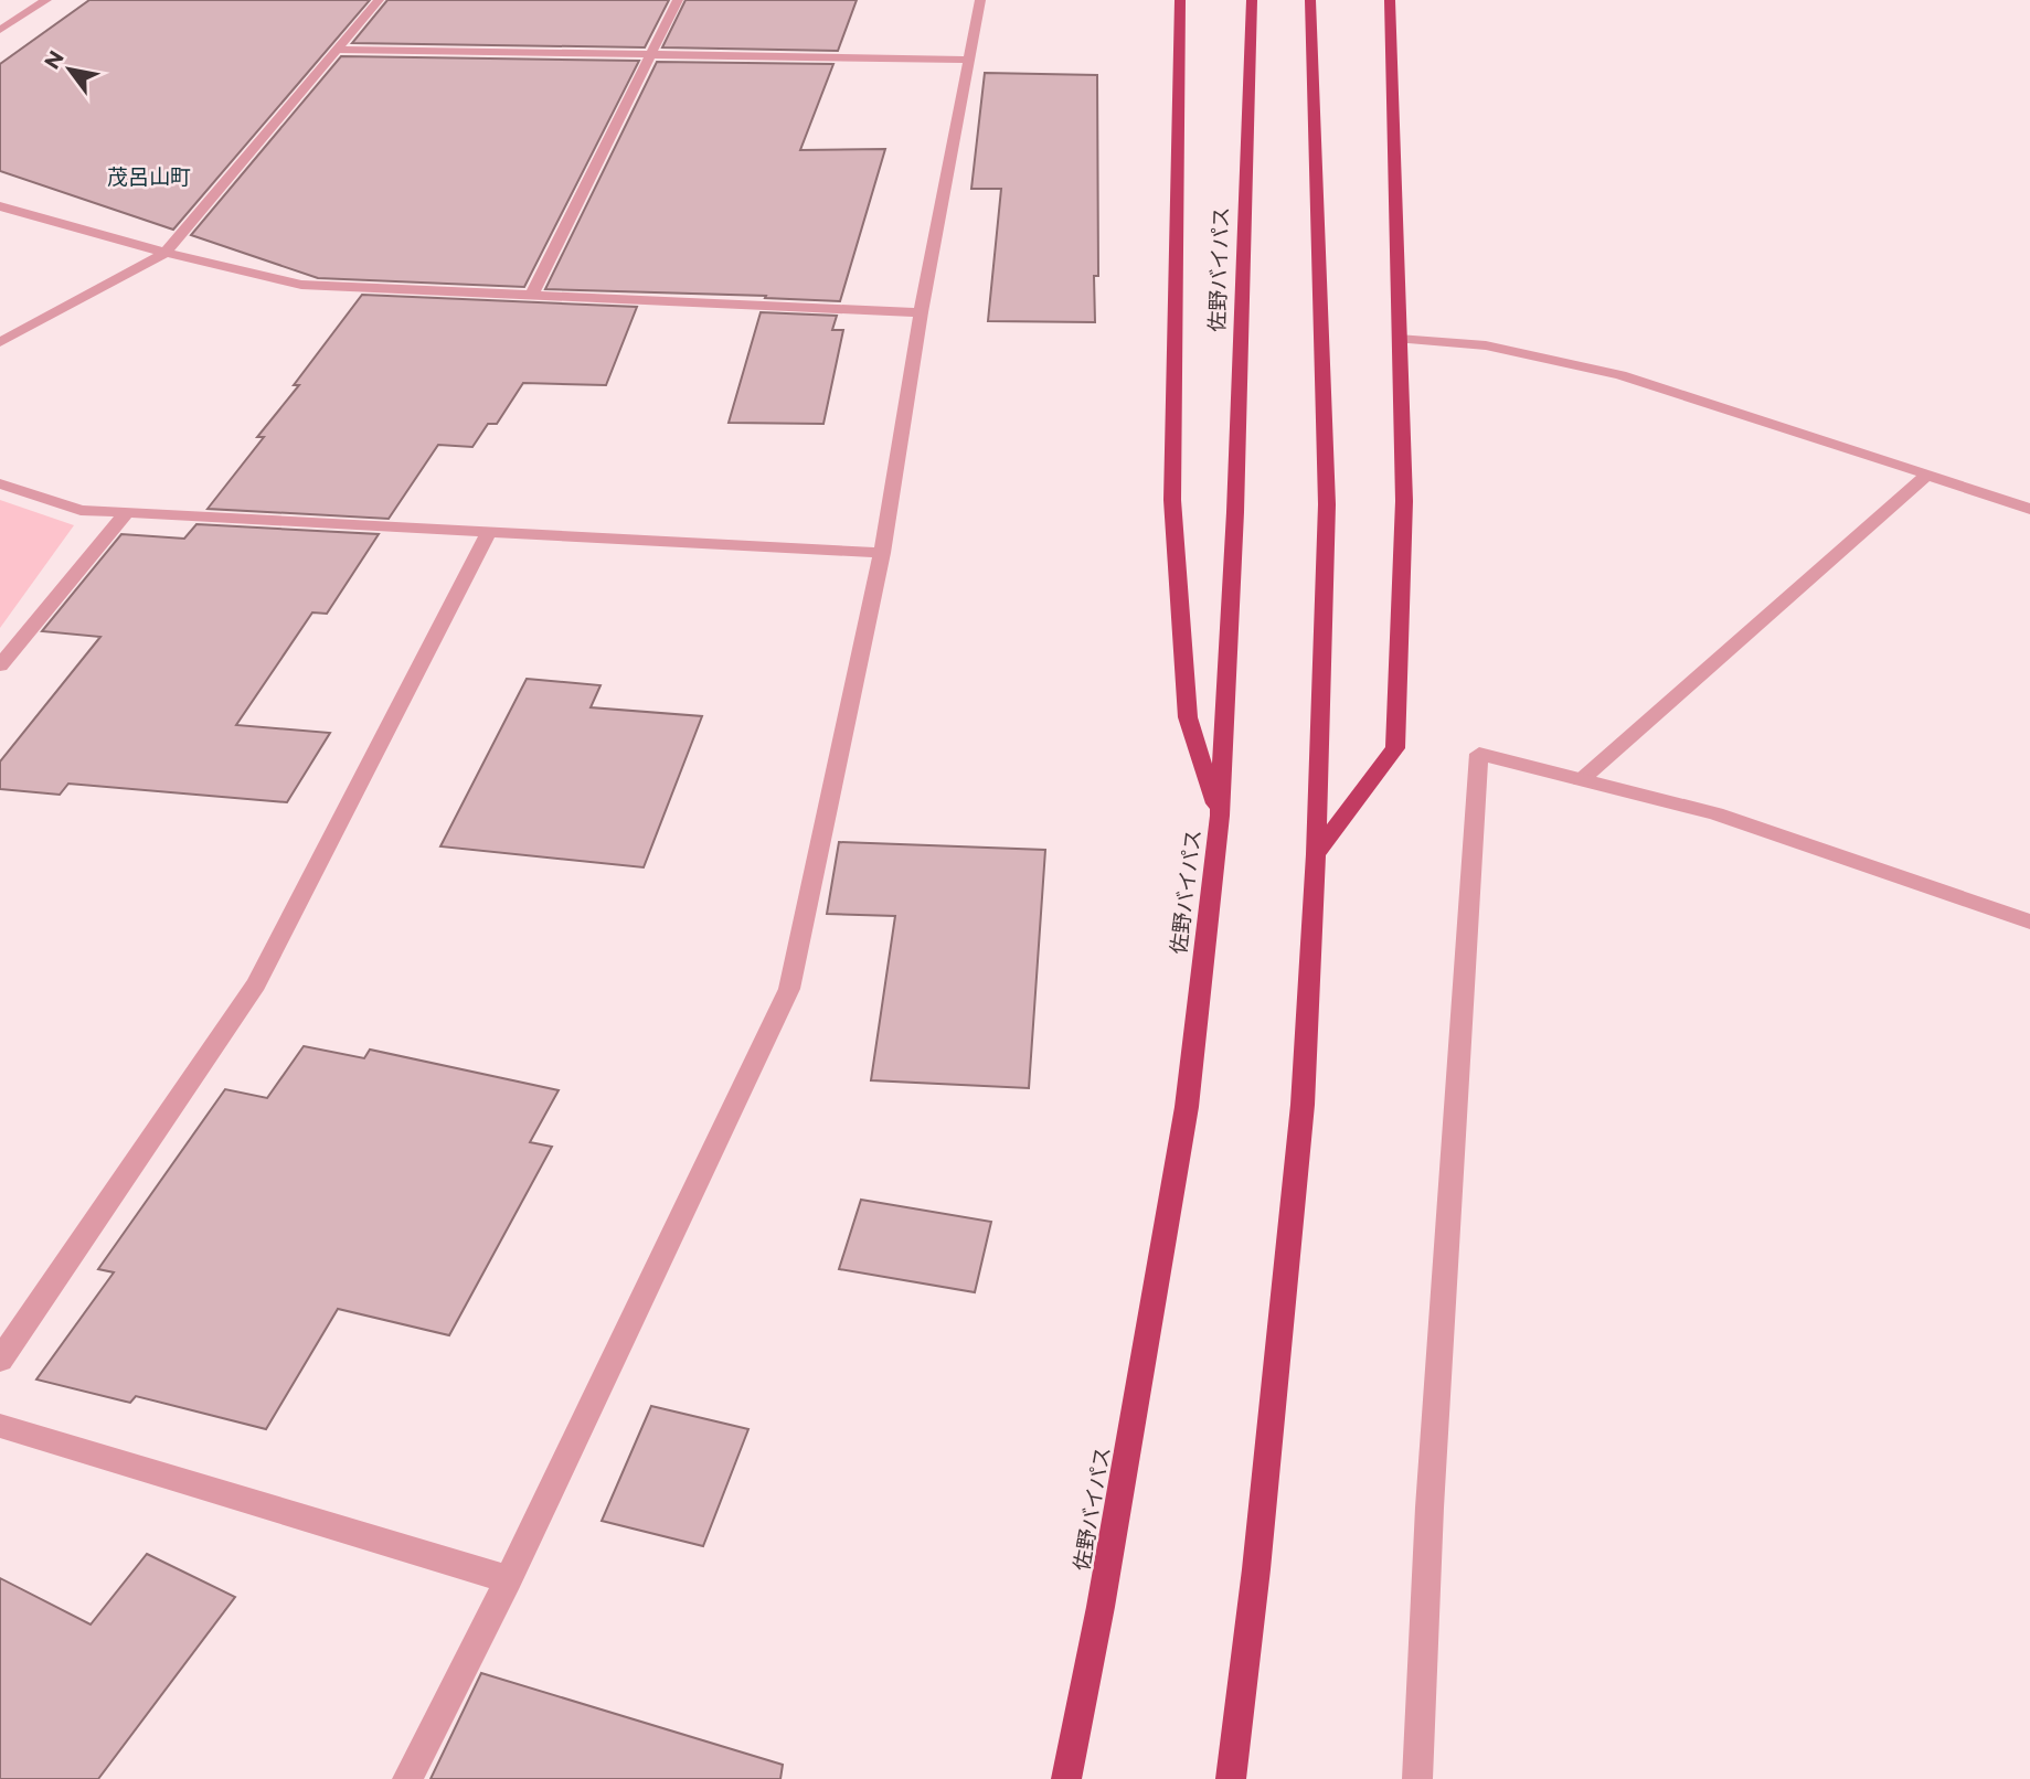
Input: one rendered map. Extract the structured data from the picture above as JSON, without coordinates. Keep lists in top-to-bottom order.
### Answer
{
  "streets": {
    "highway": ["佐野バイパス"]
  },
  "districts": ["茂呂山町"],
  "north": "top left"
}
